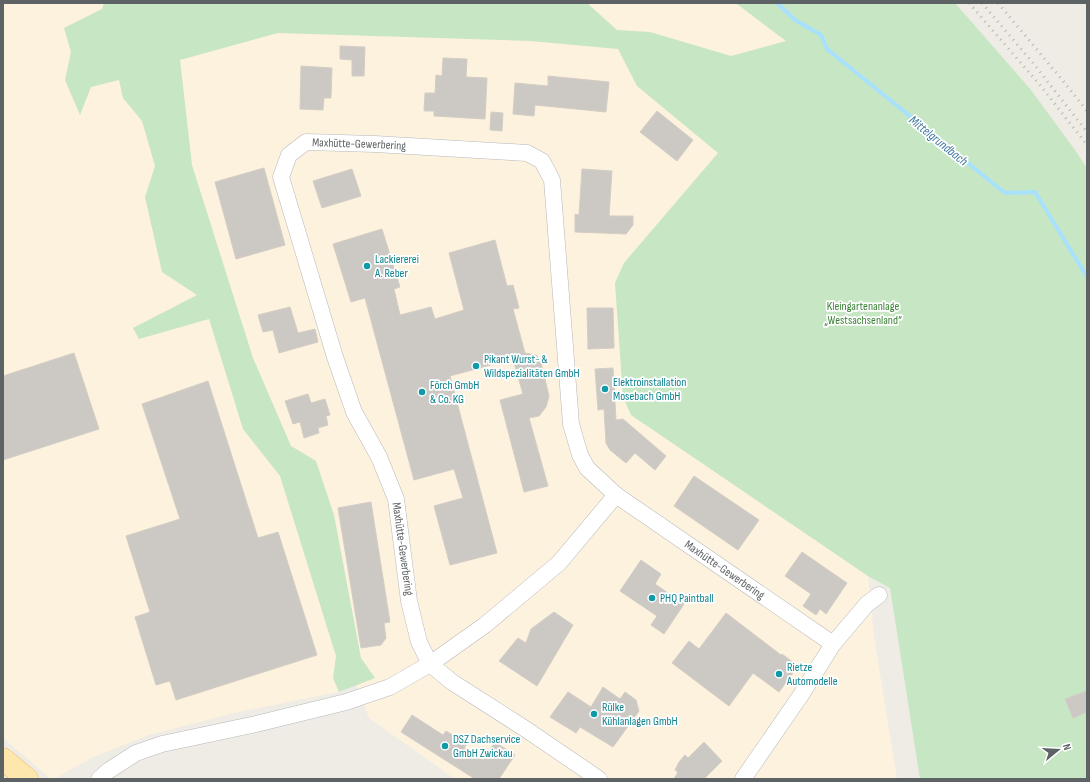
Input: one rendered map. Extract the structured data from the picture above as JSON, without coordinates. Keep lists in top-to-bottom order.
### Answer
{
  "streets": {
    "street": ["Maxhütte-Gewerbering"]
  },
  "water": ["Mittelgrundbach"],
  "parks": ["Kleingartenanlage „Westsachsenland“"],
  "places": [
    "Lackiererei A. Reber",
    "Pikant Wurst- & Wildspezialitäten GmbH",
    "Elektroinstallation Mosebach GmbH",
    "Förch GmbH & Co. KG",
    "PHQ Paintball",
    "Rietze Automodelle",
    "Rülke Kühlanlagen GmbH",
    "DSZ Dachservice GmbH Zwickau"
  ],
  "north": "right"
}
